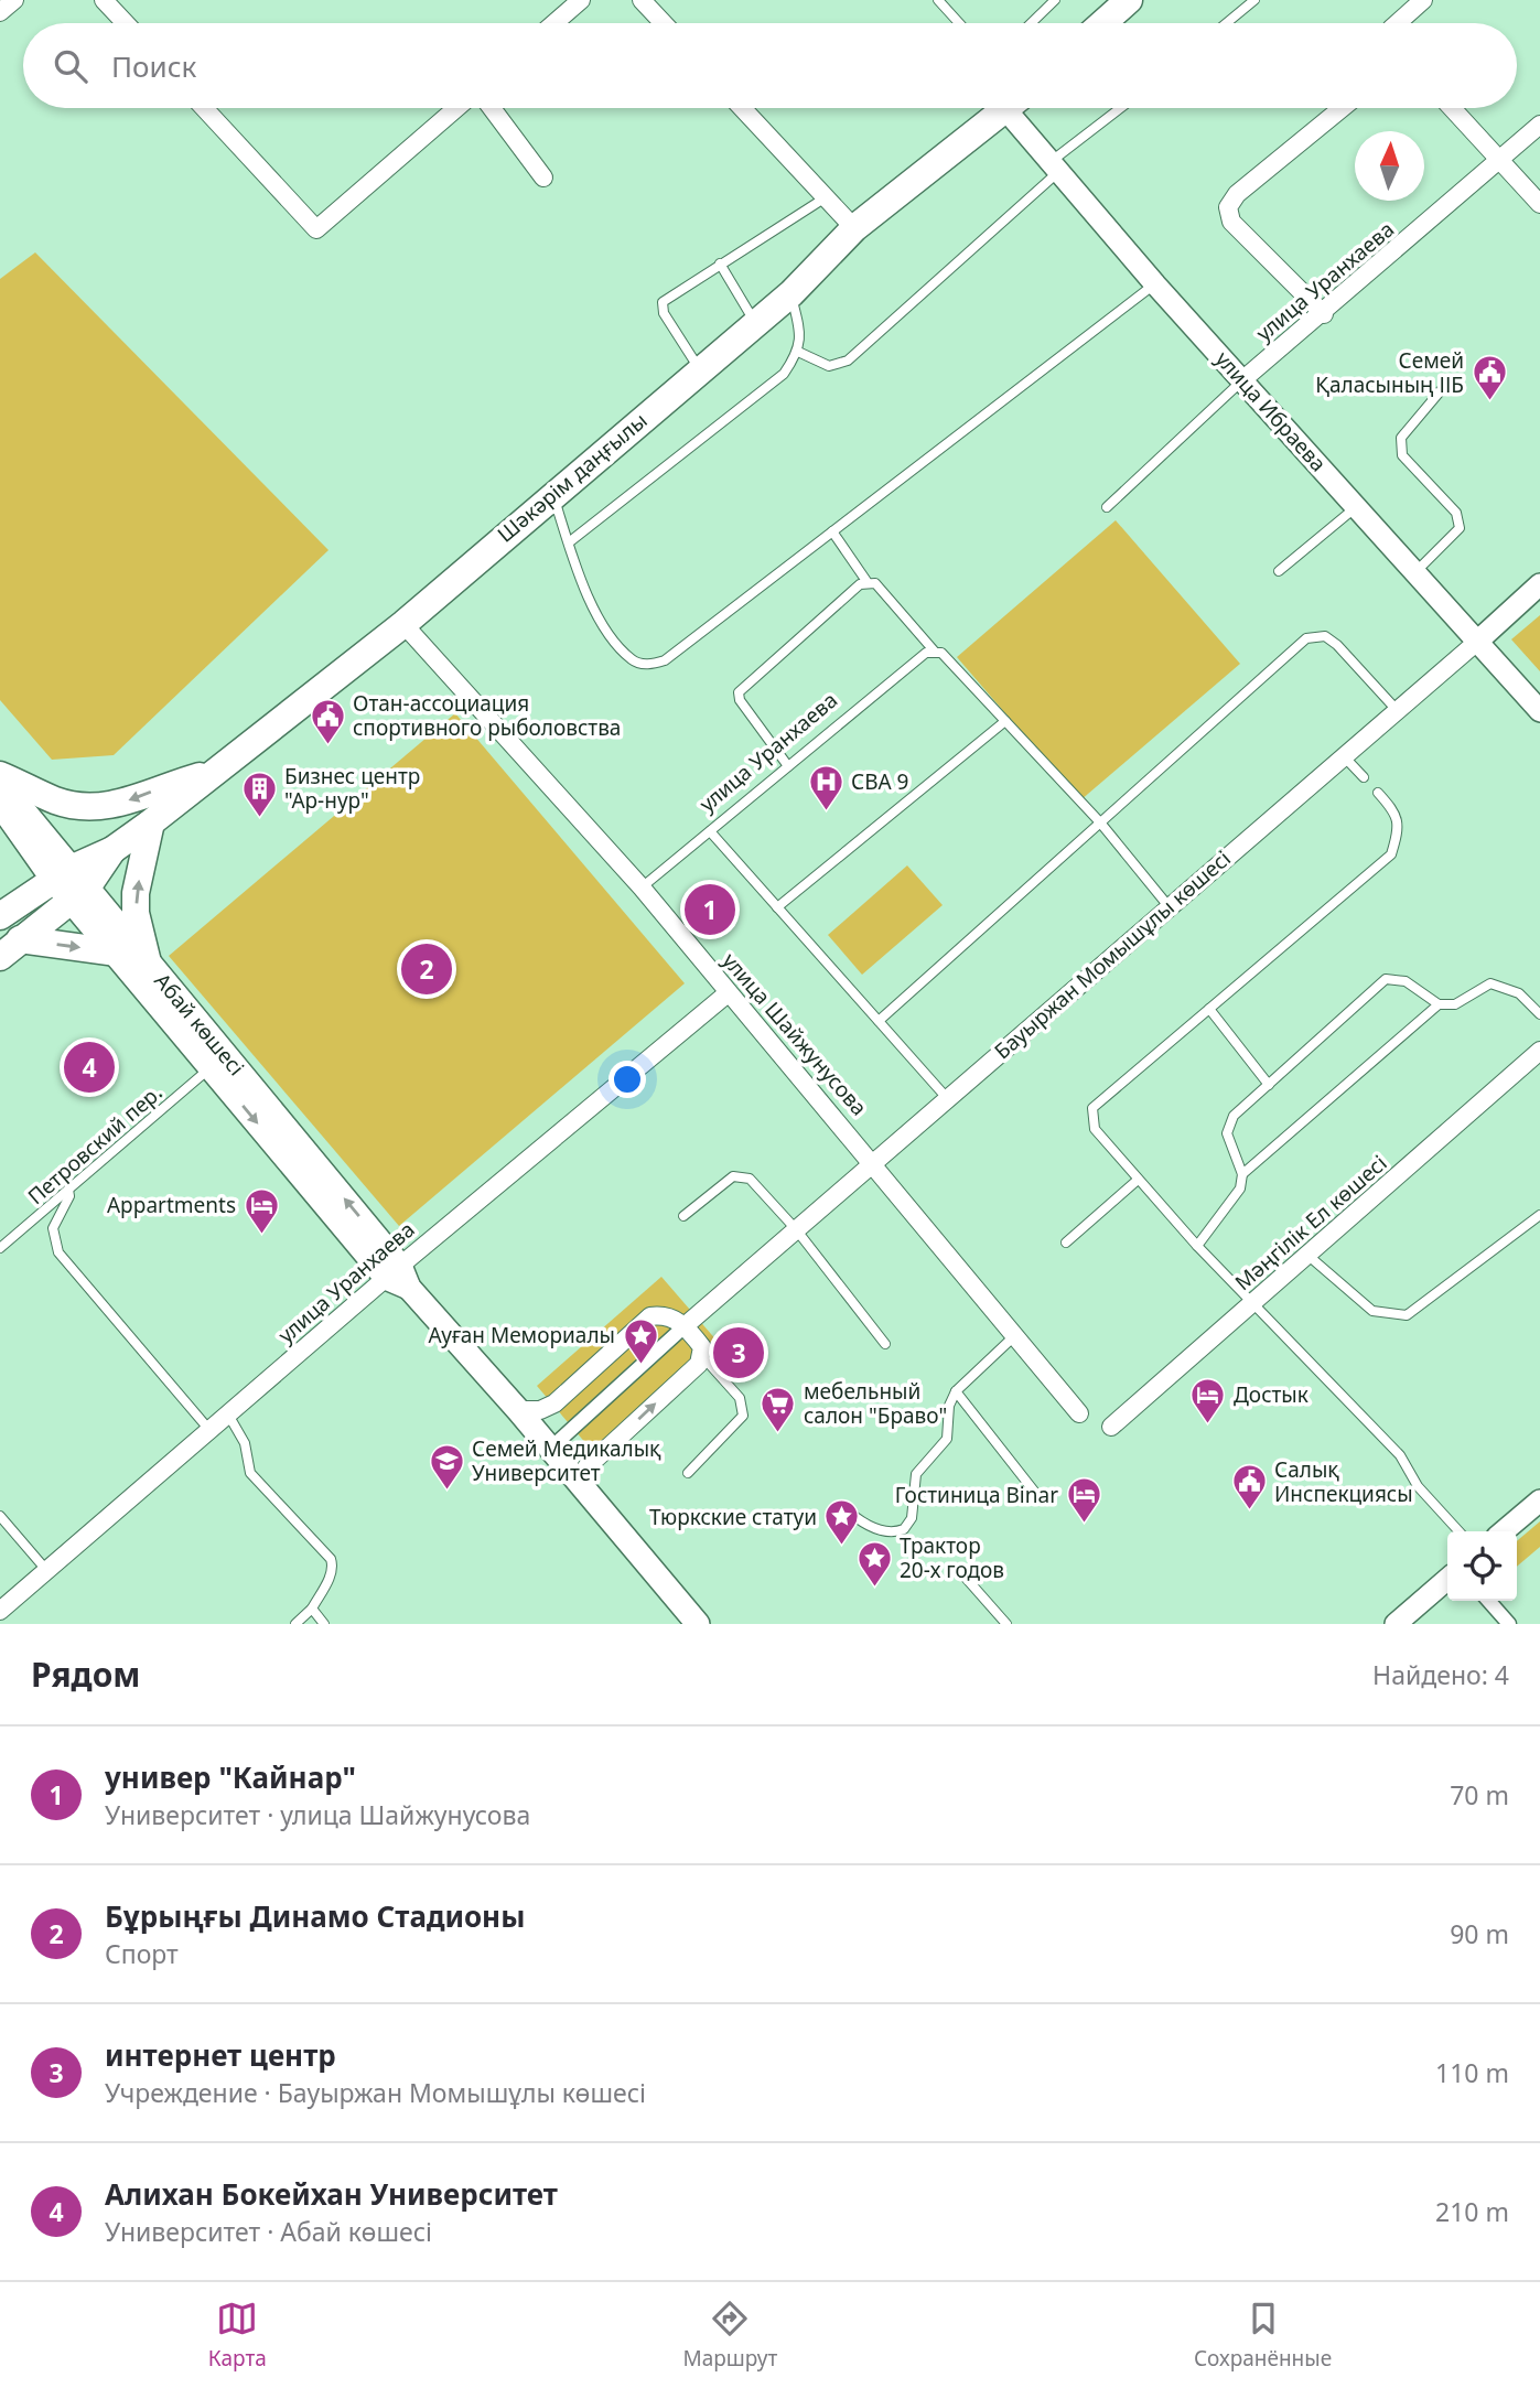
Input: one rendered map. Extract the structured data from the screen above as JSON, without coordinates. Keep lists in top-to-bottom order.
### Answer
{
  "streets": {
    "main road": ["Шәкәрім даңғылы", "Абай көшесі"],
    "street": [
      "улица Уранхаева",
      "улица Ибраева",
      "Бауыржан Момышұлы көшесі",
      "улица Шайжунусова",
      "Мәңгілік Ел көшесі"
    ],
    "lane": ["Петровский пер."]
  },
  "crossings": [
    ["улица Уранхаева", "улица Ибраева"],
    ["улица Уранхаева", "Абай көшесі"],
    ["улица Уранхаева", "улица Шайжунусова"],
    ["улица Ибраева", "Бауыржан Момышұлы көшесі"],
    ["Шәкәрім даңғылы", "Абай көшесі"],
    ["Шәкәрім даңғылы", "улица Шайжунусова"],
    ["Бауыржан Момышұлы көшесі", "улица Шайжунусова"],
    ["Абай көшесі", "Петровский пер."]
  ],
  "places": {
    "public building": ["Семей Қаласының ІІБ", "Отан-ассоциация спортивного рыболовства", "Салық Инспекциясы"],
    "hospital": ["СВА 9"],
    "building": ["Бизнес центр \"Ар-нур\""],
    "hotel": ["Appartments", "Достык", "Гостиница Binar"],
    "place": ["Ауған Мемориалы", "Тюркские статуи", "Трактор 20-х годов"],
    "supermarket": ["мебельный салон \"Браво\""],
    "school or university": ["Семей Медикалық Университет"]
  },
  "north": "top",
  "page": {
    "search": "Поиск",
    "pins": [
      "1",
      "2",
      "4",
      "3"
    ],
    "heading": ["Рядом", "Найдено: 4"],
    "list": [
      {
        "mark": "1",
        "name": "универ \"Кайнар\"",
        "note": "Университет · улица Шайжунусова",
        "value": "70 m"
      },
      {
        "mark": "2",
        "name": "Бұрыңғы Динамо Стадионы",
        "note": "Спорт",
        "value": "90 m"
      },
      {
        "mark": "3",
        "name": "интернет центр",
        "note": "Учреждение · Бауыржан Момышұлы көшесі",
        "value": "110 m"
      },
      {
        "mark": "4",
        "name": "Алихан Бокейхан Университет",
        "note": "Университет · Абай көшесі",
        "value": "210 m"
      }
    ],
    "nav": ["Карта", "Маршрут", "Сохранённые"]
  }
}
